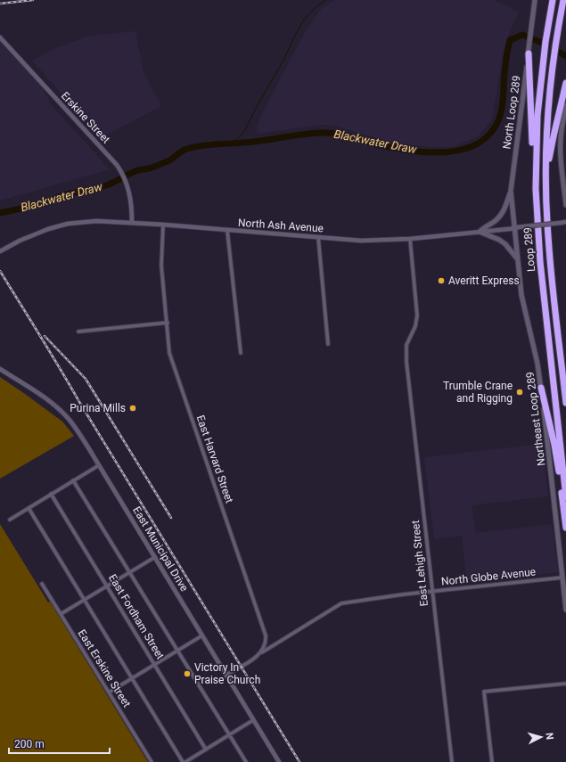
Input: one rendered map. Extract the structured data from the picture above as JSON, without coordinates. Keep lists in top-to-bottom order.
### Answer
{
  "streets": {
    "highway": ["Loop 289"],
    "main road": ["North Loop 289", "Northeast Loop 289"],
    "street": [
      "Erskine Street",
      "North Ash Avenue",
      "East Harvard Street",
      "East Municipal Drive",
      "East Lehigh Street",
      "North Globe Avenue",
      "East Fordham Street",
      "East Erskine Street"
    ]
  },
  "crossings": [
    ["North Loop 289", "North Ash Avenue"],
    ["North Loop 289", "Northeast Loop 289"],
    ["Erskine Street", "North Ash Avenue"],
    ["North Ash Avenue", "Northeast Loop 289"],
    ["North Ash Avenue", "East Harvard Street"],
    ["North Ash Avenue", "East Lehigh Street"],
    ["Northeast Loop 289", "North Globe Avenue"],
    ["East Harvard Street", "North Globe Avenue"],
    ["East Lehigh Street", "North Globe Avenue"]
  ],
  "water": ["Blackwater Draw"],
  "places": [
    "Averitt Express",
    "Trumble Crane and Rigging",
    "Purina Mills",
    "Victory In Praise Church"
  ],
  "scale_bar": "200 m",
  "north": "right"
}
